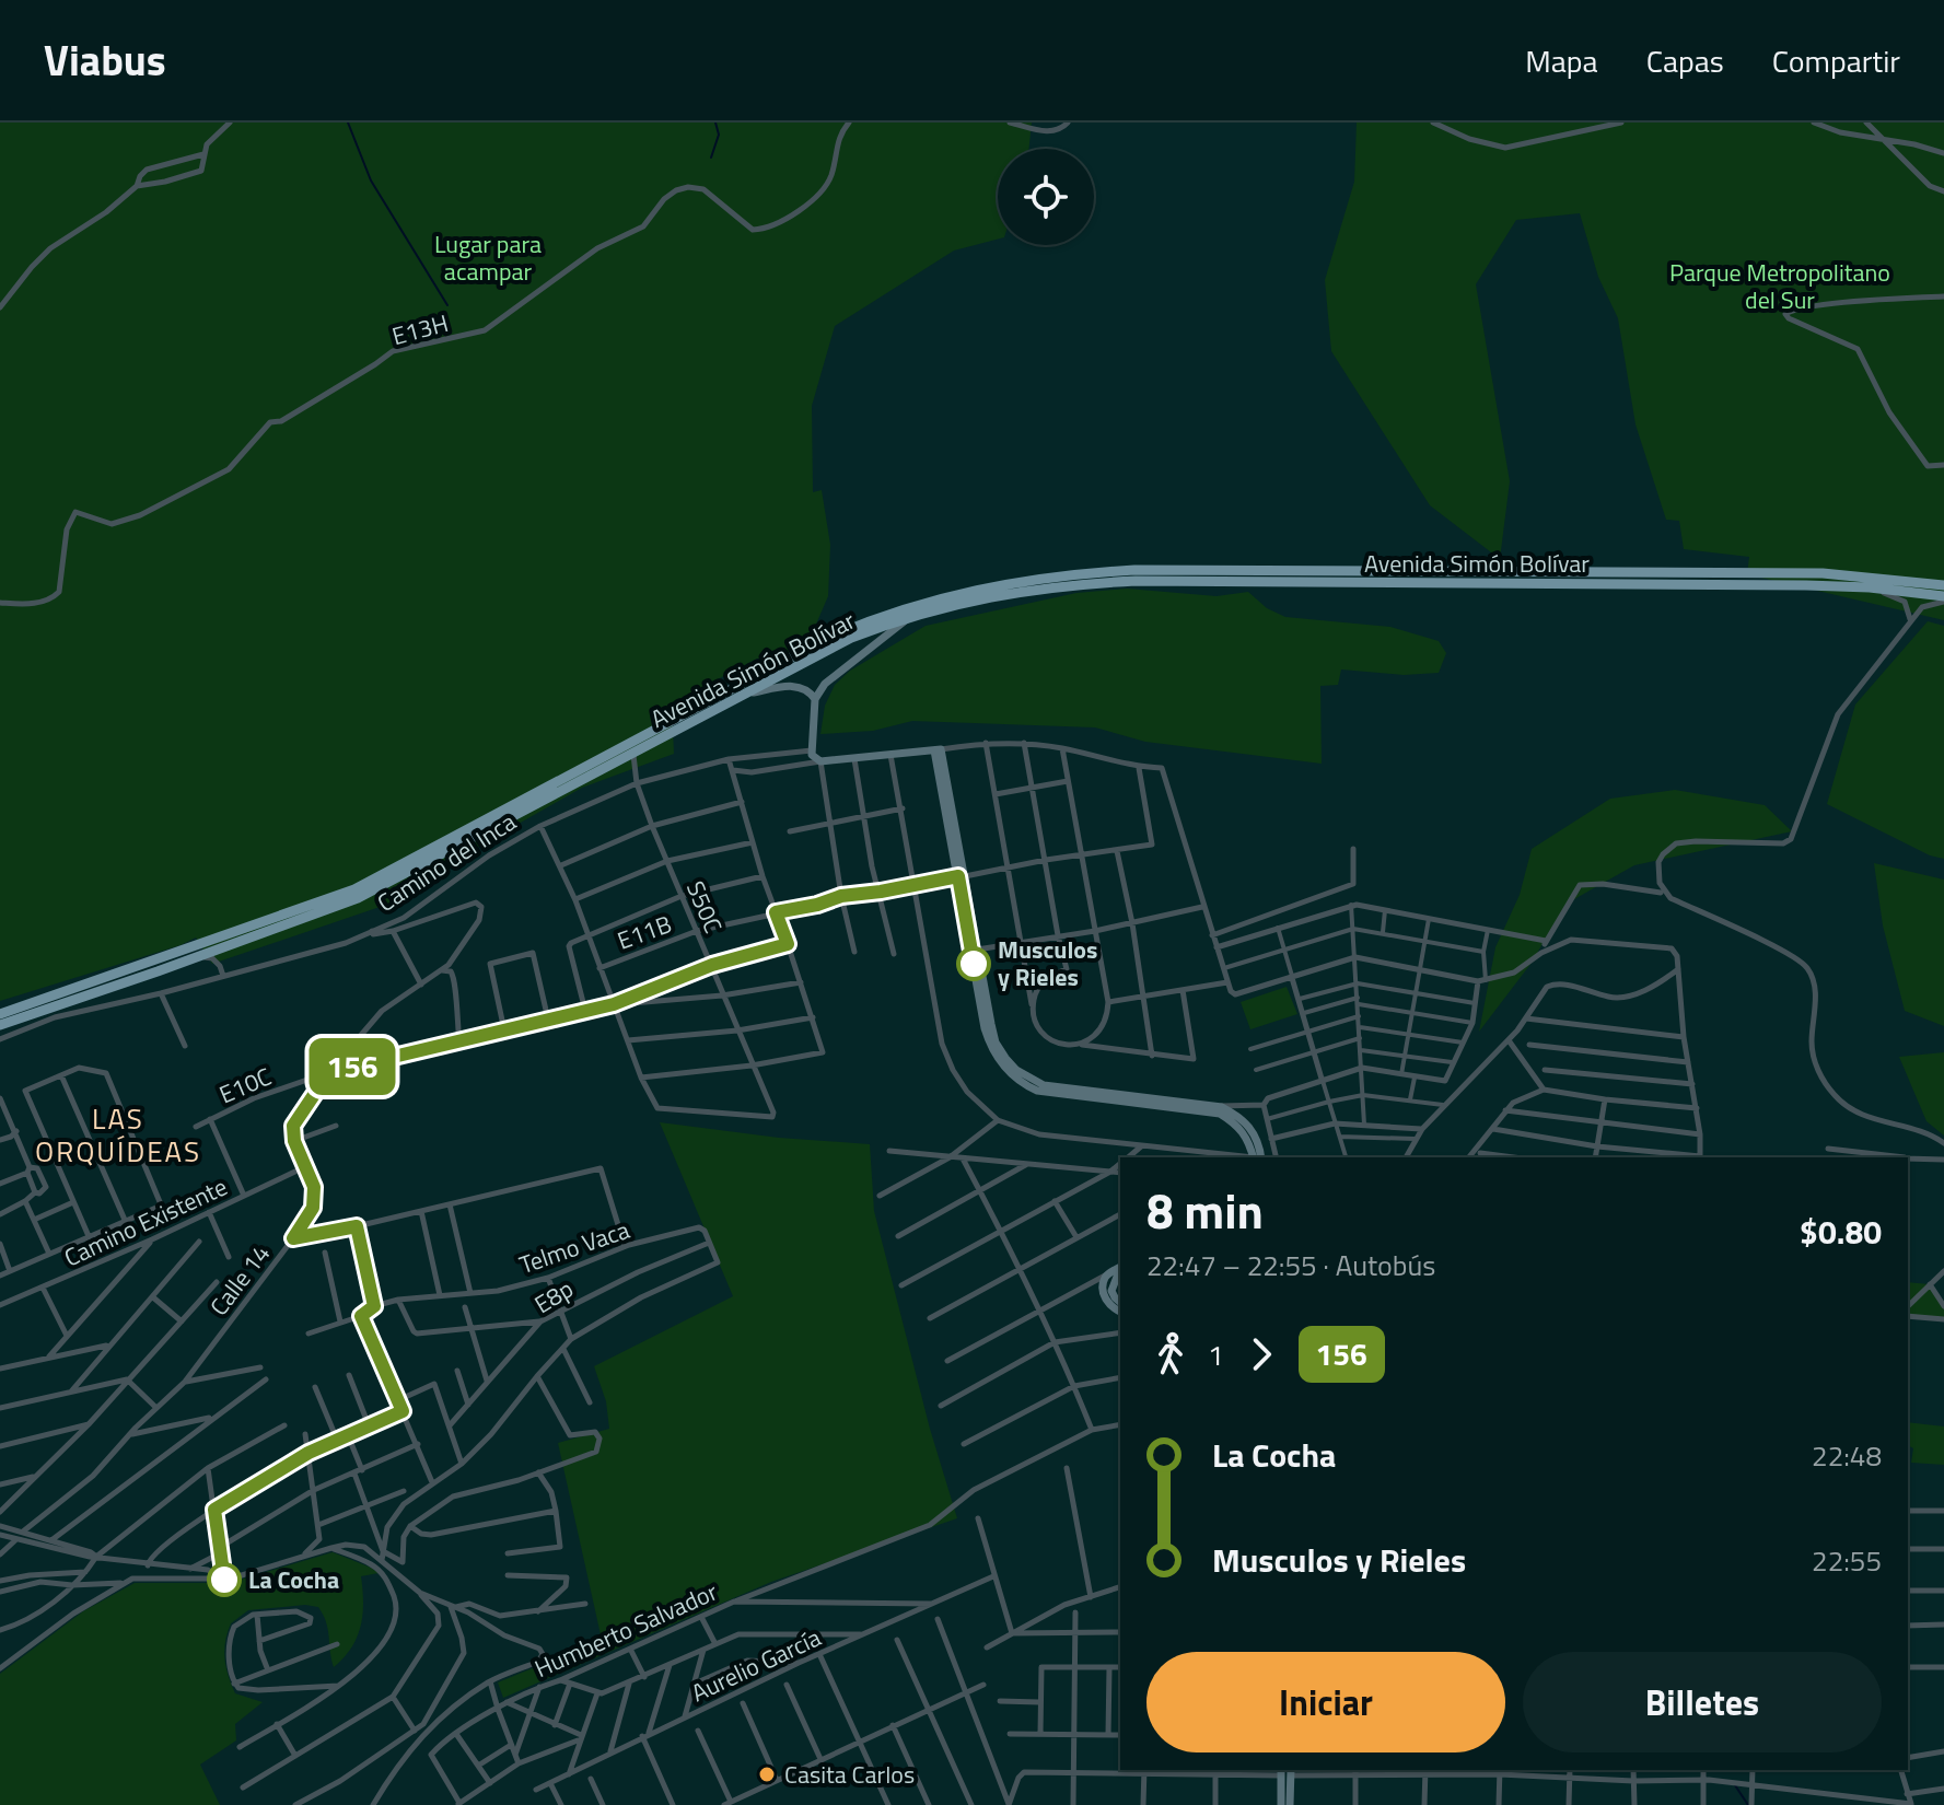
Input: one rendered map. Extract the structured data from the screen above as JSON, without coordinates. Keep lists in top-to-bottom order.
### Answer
{
  "streets": {
    "highway": ["Avenida Simón Bolívar"],
    "street": [
      "E13H",
      "Camino del Inca",
      "S50C",
      "E11B",
      "E10C",
      "Camino Existente",
      "Telmo Vaca",
      "Calle 14",
      "E8p",
      "Humberto Salvador",
      "Aurelio García"
    ]
  },
  "crossings": [
    ["Avenida Simón Bolívar", "S50C"],
    ["Camino del Inca", "S50C"],
    ["S50C", "E11B"],
    ["Camino Existente", "Calle 14"],
    ["Telmo Vaca", "E8p"],
    ["Humberto Salvador", "Aurelio García"]
  ],
  "districts": ["LAS ORQUÍDEAS"],
  "parks": ["Lugar para acampar", "Parque Metropolitano del Sur"],
  "places": ["Musculos y Rieles", "La Cocha", "Casita Carlos"],
  "lines": ["bus line 156"],
  "page": {
    "header": "Viabus",
    "nav": ["Mapa", "Capas", "Compartir"],
    "on_map": "156",
    "heading": ["8 min", "22:47 – 22:55 · Autobús", "$0.80"],
    "legs": ["1", "156"],
    "list": [
      {
        "name": "La Cocha",
        "value": "22:48"
      },
      {
        "name": "Musculos y Rieles",
        "value": "22:55"
      }
    ],
    "buttons": ["Iniciar", "Billetes"]
  }
}
